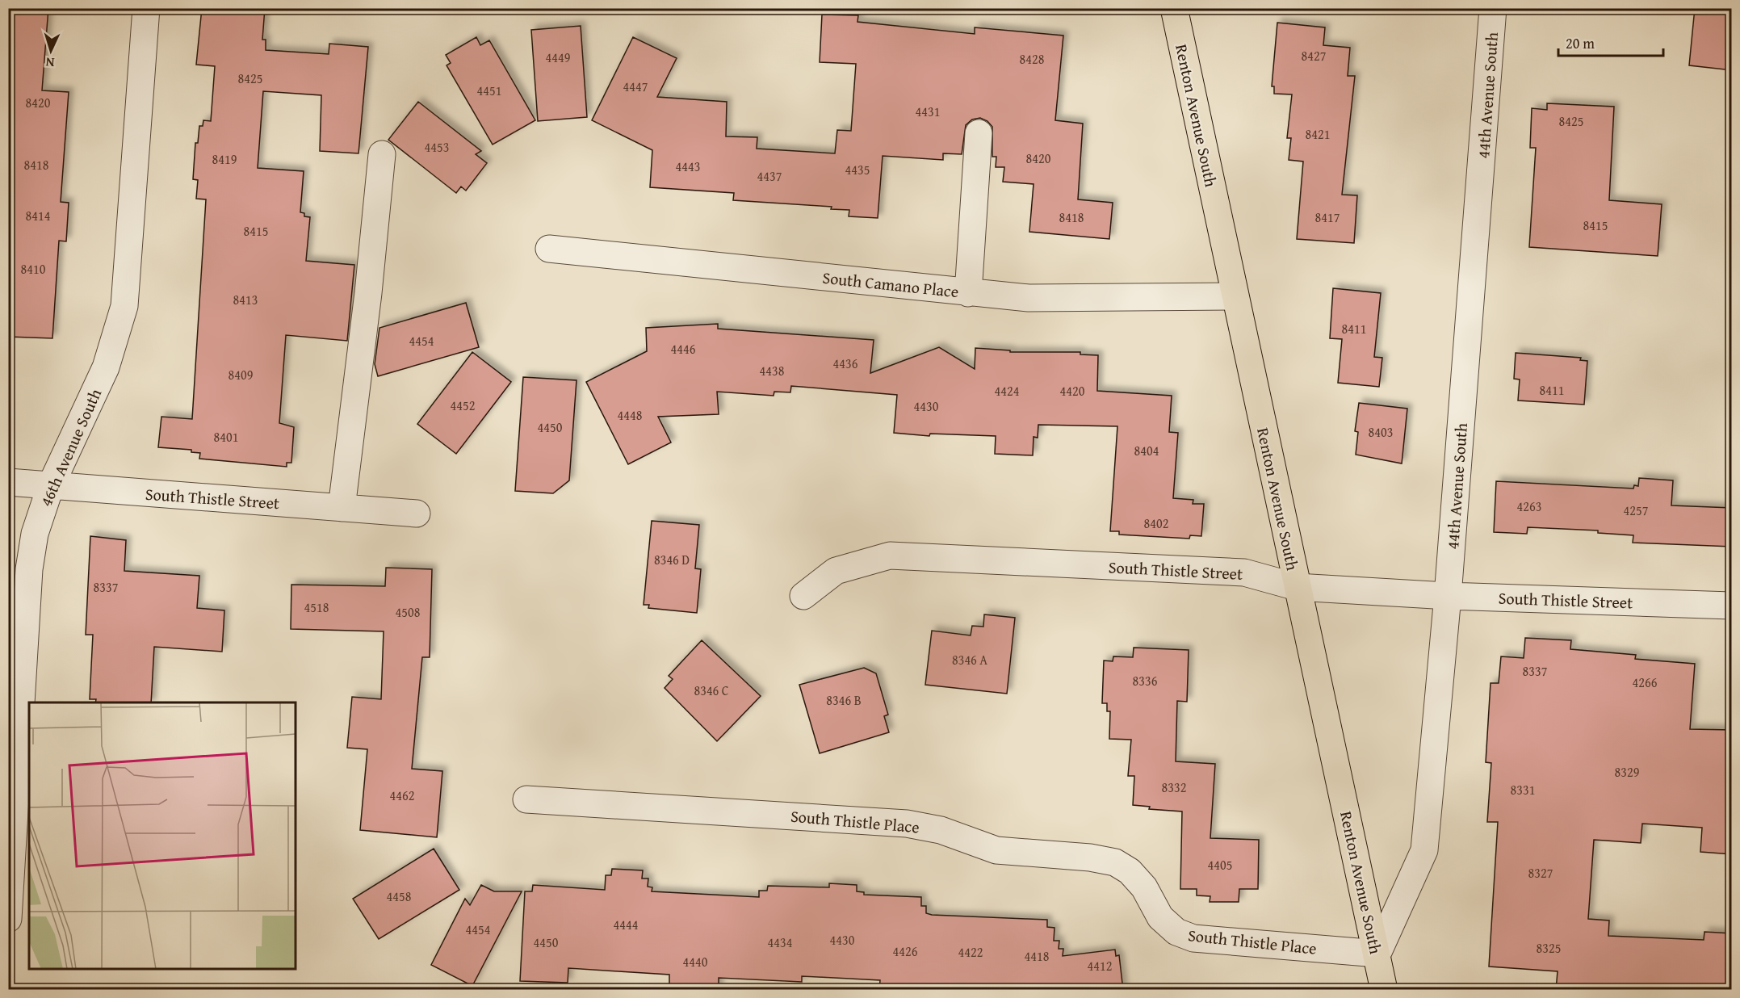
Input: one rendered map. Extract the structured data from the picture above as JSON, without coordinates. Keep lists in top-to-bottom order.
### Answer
{
  "streets": {
    "main road": ["Renton Avenue South"],
    "street": [
      "44th Avenue South",
      "South Camano Place",
      "46th Avenue South",
      "South Thistle Street",
      "South Thistle Place"
    ]
  },
  "crossings": [
    ["44th Avenue South", "Renton Avenue South"],
    ["44th Avenue South", "South Thistle Street"],
    ["44th Avenue South", "South Thistle Place"],
    ["Renton Avenue South", "South Camano Place"],
    ["Renton Avenue South", "South Thistle Street"],
    ["Renton Avenue South", "South Thistle Place"],
    ["46th Avenue South", "South Thistle Street"]
  ],
  "house_numbers": [
    "8427",
    "4449",
    "8428",
    "8425",
    "4447",
    "4451",
    "8420",
    "4431",
    "8425",
    "8421",
    "4453",
    "8420",
    "8419",
    "8418",
    "4443",
    "4435",
    "4437",
    "8414",
    "8418",
    "8417",
    "8415",
    "8415",
    "8410",
    "8413",
    "8411",
    "4454",
    "4446",
    "4436",
    "4438",
    "8409",
    "8411",
    "4424",
    "4420",
    "4452",
    "4430",
    "4448",
    "4450",
    "8403",
    "8401",
    "8404",
    "4263",
    "4257",
    "8402",
    "8346 D",
    "8337",
    "4518",
    "4508",
    "8346 A",
    "8337",
    "8336",
    "4266",
    "8346 C",
    "8346 B",
    "8329",
    "8332",
    "8331",
    "4462",
    "4405",
    "8327",
    "4458",
    "4444",
    "4454",
    "4430",
    "4450",
    "4434",
    "8325",
    "4426",
    "4422",
    "4418",
    "4440",
    "4412"
  ],
  "scale_bar": "20 m",
  "north": "bottom"
}
